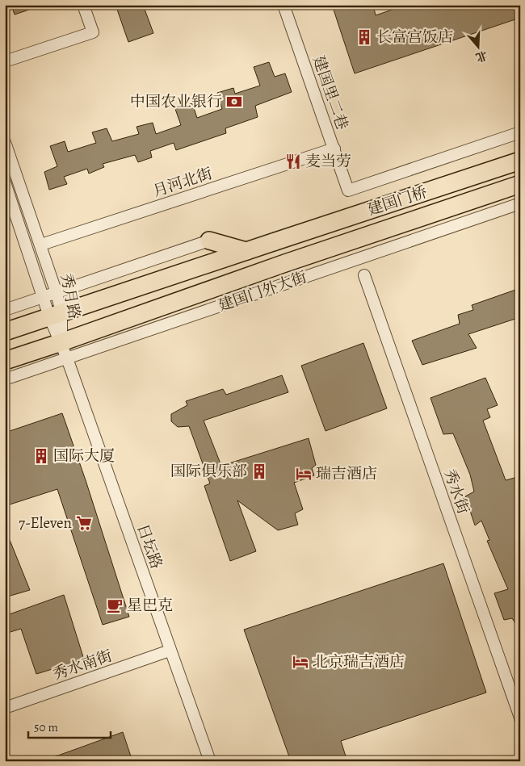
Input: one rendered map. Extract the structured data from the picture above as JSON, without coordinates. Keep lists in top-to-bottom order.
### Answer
{
  "streets": {
    "highway": ["建国门桥", "建国门外大街"],
    "street": [
      "建国里二巷",
      "月河北街",
      "秀月路",
      "秀水街",
      "日坛路",
      "秀水南街"
    ]
  },
  "crossings": [
    ["建国里二巷", "月河北街"],
    ["月河北街", "秀月路"],
    ["建国门桥", "建国门外大街"],
    ["建国门外大街", "秀月路"],
    ["建国门外大街", "日坛路"],
    ["秀月路", "日坛路"],
    ["日坛路", "秀水南街"]
  ],
  "places": {
    "building": ["长富宫饭店", "国际大厦", "国际俱乐部"],
    "bank": ["中国农业银行"],
    "restaurant": ["麦当劳"],
    "hotel": ["瑞吉酒店", "北京瑞吉酒店"],
    "supermarket": ["7-Eleven"],
    "cafe": ["星巴克"]
  },
  "scale_bar": "50 m",
  "north": "bottom"
}
